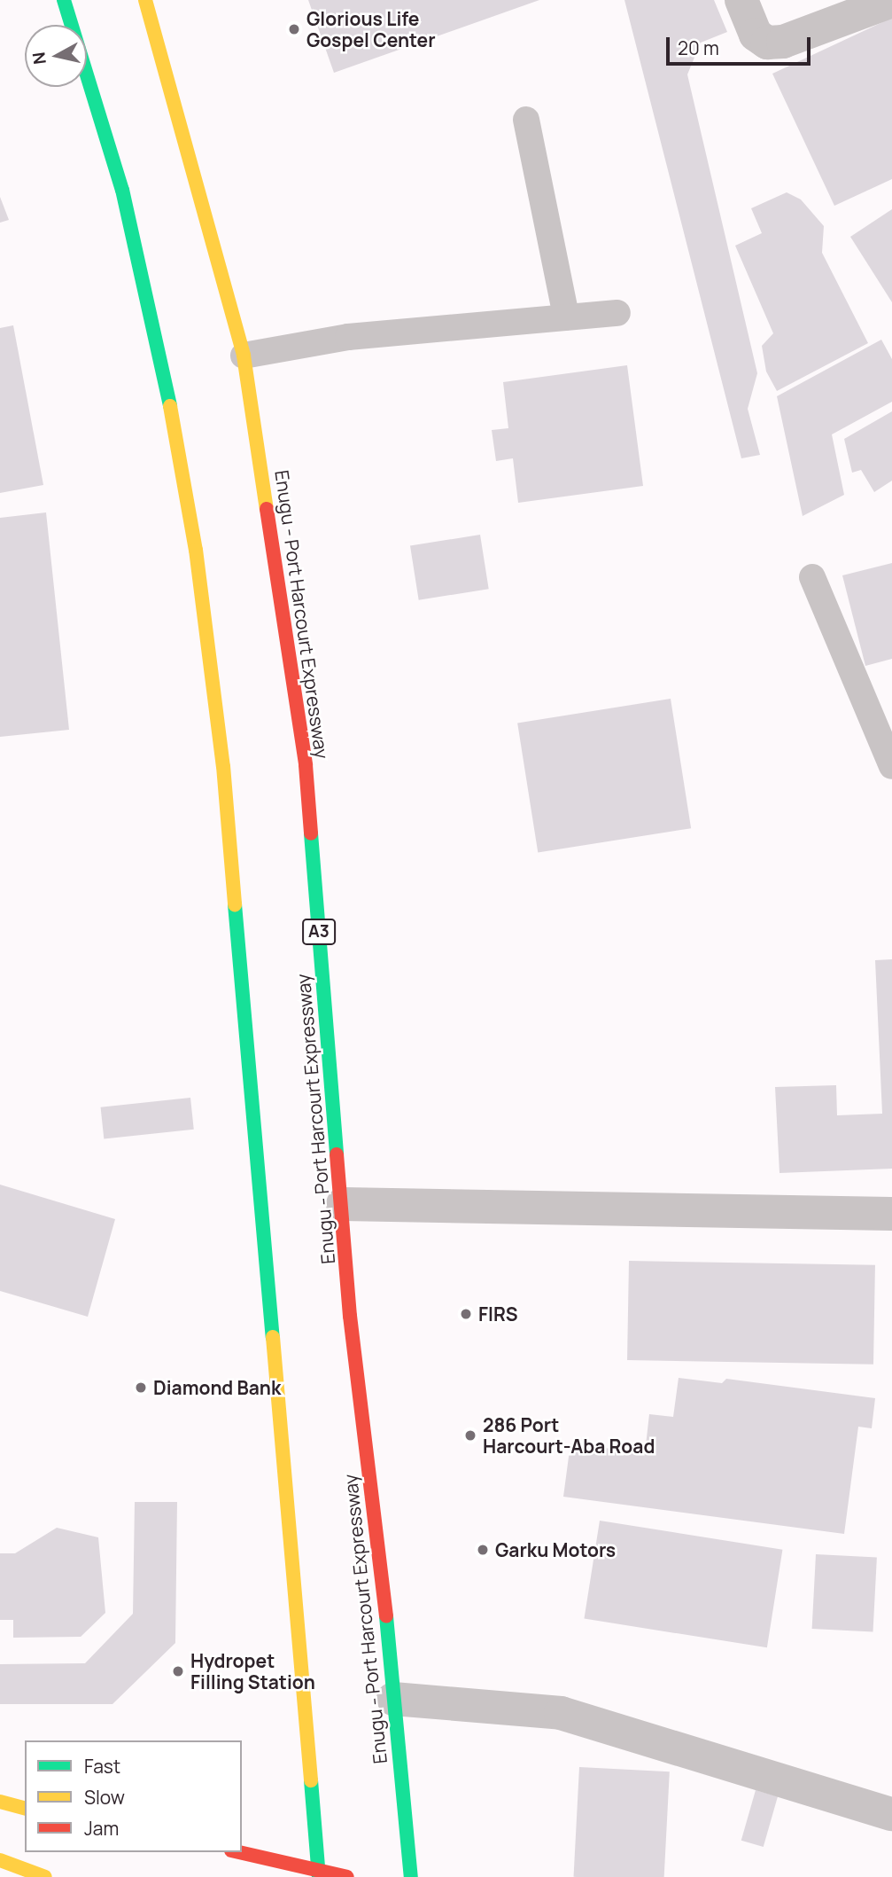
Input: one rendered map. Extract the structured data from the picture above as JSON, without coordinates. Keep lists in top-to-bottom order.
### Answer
{
  "streets": {
    "main road": ["Enugu - Port Harcourt Expressway", "A3"]
  },
  "places": [
    "Glorious Life Gospel Center",
    "FIRS",
    "Diamond Bank",
    "286 Port Harcourt-Aba Road",
    "Garku Motors",
    "Hydropet Filling Station"
  ],
  "legend": ["Fast", "Slow", "Jam"],
  "scale_bar": "20 m",
  "north": "left"
}
